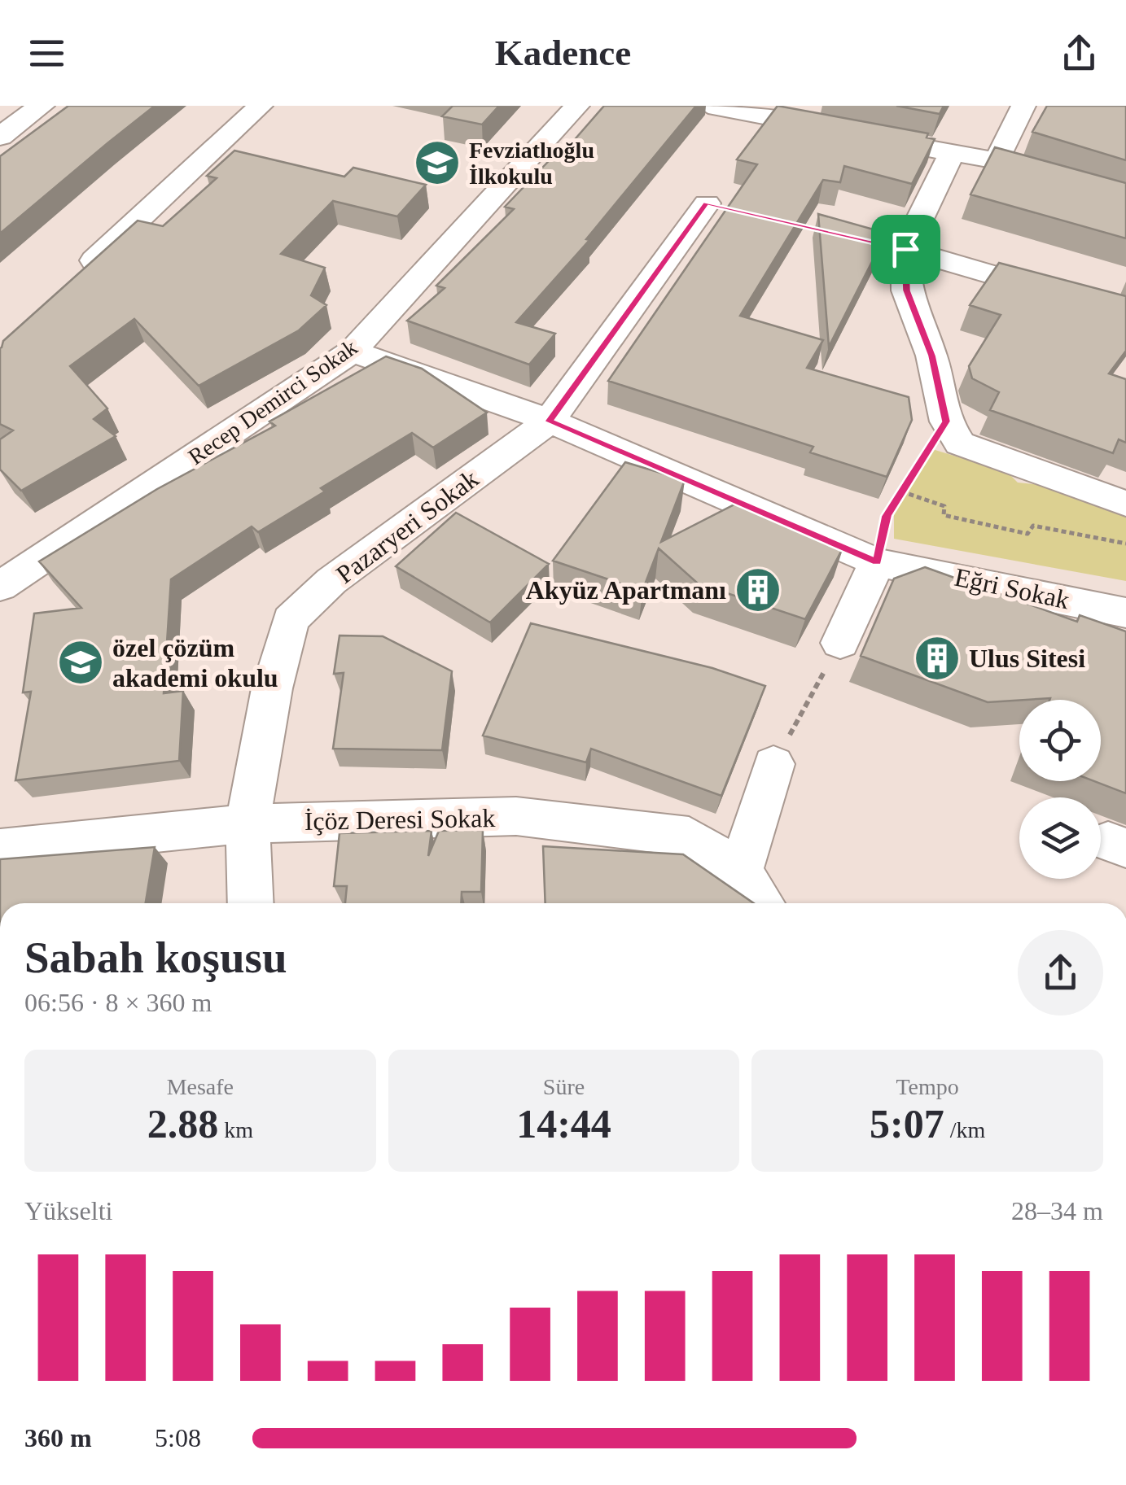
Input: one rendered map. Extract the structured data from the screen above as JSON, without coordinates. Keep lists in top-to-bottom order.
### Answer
{
  "streets": {
    "street": [
      "Recep Demirci Sokak",
      "Pazaryeri Sokak",
      "Eğri Sokak",
      "İçöz Deresi Sokak"
    ]
  },
  "crossings": [
    ["Recep Demirci Sokak", "Eğri Sokak"],
    ["Pazaryeri Sokak", "Eğri Sokak"],
    ["Pazaryeri Sokak", "İçöz Deresi Sokak"]
  ],
  "places": {
    "school or university": ["Fevziatlıoğlu İlkokulu", "özel çözüm akademi okulu"],
    "building": ["Akyüz Apartmanı", "Ulus Sitesi"]
  },
  "page": {
    "header": "Kadence",
    "heading": ["Sabah koşusu", "06:56 · 8 × 360 m"],
    "stats": [
      ["Mesafe", "2.88 km"],
      ["Süre", "14:44"],
      ["Tempo", "5:07 /km"]
    ],
    "chart": ["Yükselti", "28–34 m"],
    "list": [
      {
        "name": "360 m",
        "note": "5:08"
      }
    ]
  }
}
